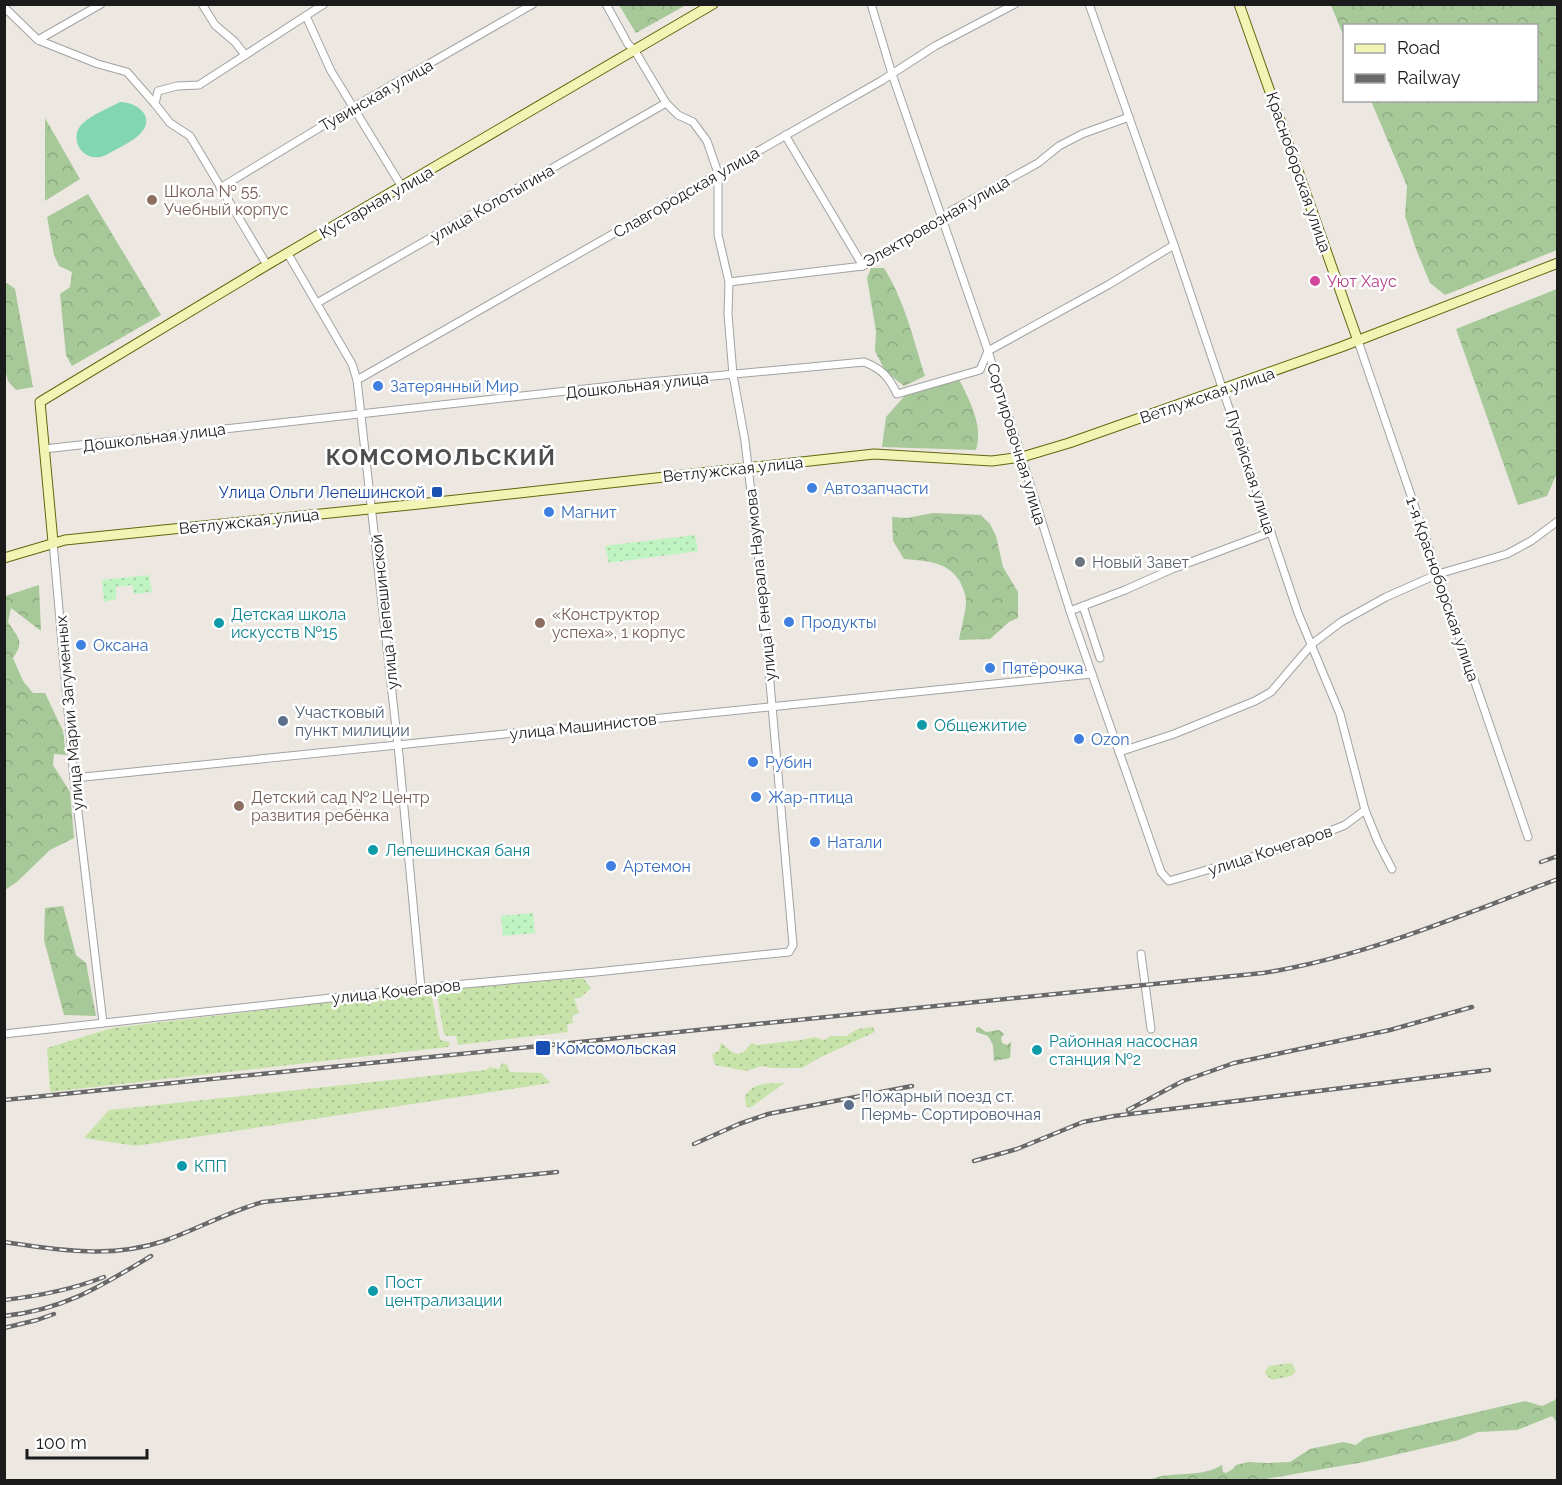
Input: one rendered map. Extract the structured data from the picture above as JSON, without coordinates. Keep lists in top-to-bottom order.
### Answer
{
  "streets": {
    "main road": [
      "Красноборская улица",
      "Кустарная улица",
      "Ветлужская улица",
      "улица Марии Загуменных"
    ],
    "street": [
      "Тувинская улица",
      "Славгородская улица",
      "улица Колотыгина",
      "Электровозная улица",
      "Дошкольная улица",
      "Сортировочная улица",
      "Путейская улица",
      "улица Генерала Наумова",
      "1-я Красноборская улица",
      "улица Лепешинской",
      "улица Машинистов",
      "улица Кочегаров"
    ]
  },
  "crossings": [
    ["Красноборская улица", "Ветлужская улица"],
    ["Красноборская улица", "1-я Красноборская улица"],
    ["Славгородская улица", "Сортировочная улица"],
    ["Славгородская улица", "улица Генерала Наумова"],
    ["Славгородская улица", "улица Лепешинской"],
    ["Кустарная улица", "улица Генерала Наумова"],
    ["Кустарная улица", "улица Лепешинской"],
    ["Кустарная улица", "улица Марии Загуменных"],
    ["улица Колотыгина", "улица Генерала Наумова"],
    ["улица Колотыгина", "улица Лепешинской"],
    ["Электровозная улица", "Сортировочная улица"],
    ["Электровозная улица", "Путейская улица"],
    ["Электровозная улица", "улица Генерала Наумова"],
    ["Дошкольная улица", "Сортировочная улица"],
    ["Дошкольная улица", "Путейская улица"],
    ["Дошкольная улица", "улица Генерала Наумова"],
    ["Дошкольная улица", "улица Лепешинской"],
    ["Дошкольная улица", "улица Марии Загуменных"],
    ["Ветлужская улица", "Сортировочная улица"],
    ["Ветлужская улица", "Путейская улица"],
    ["Ветлужская улица", "улица Генерала Наумова"],
    ["Ветлужская улица", "1-я Красноборская улица"],
    ["Ветлужская улица", "улица Лепешинской"],
    ["Ветлужская улица", "улица Марии Загуменных"],
    ["Сортировочная улица", "улица Машинистов"],
    ["Сортировочная улица", "улица Кочегаров"],
    ["Путейская улица", "улица Кочегаров"],
    ["улица Генерала Наумова", "улица Машинистов"],
    ["улица Генерала Наумова", "улица Кочегаров"],
    ["улица Лепешинской", "улица Машинистов"],
    ["улица Лепешинской", "улица Кочегаров"],
    ["улица Марии Загуменных", "улица Машинистов"],
    ["улица Марии Загуменных", "улица Кочегаров"]
  ],
  "districts": ["КОМСОМОЛЬСКИЙ"],
  "places": {
    "other": [
      "Школа № 55. Учебный корпус",
      "Уют Хаус",
      "Затерянный Мир",
      "Автозапчасти",
      "Магнит",
      "Новый Завет",
      "Продукты",
      "Детская школа искусств №15",
      "«Конструктор успеха», 1 корпус",
      "Оксана",
      "Пятёрочка",
      "Участковый пункт милиции",
      "Общежитие",
      "Ozon",
      "Рубин",
      "Жар-птица",
      "Детский сад №2 Центр развития ребёнка",
      "Натали",
      "Лепешинская баня",
      "Артемон",
      "Районная насосная станция №2",
      "Пожарный поезд ст. Пермь- Сортировочная",
      "КПП",
      "Пост централизации"
    ],
    "transit": ["Улица Ольги Лепешинской", "Комсомольская"]
  },
  "legend": ["Road", "Railway"],
  "scale_bar": "100 m"
}
